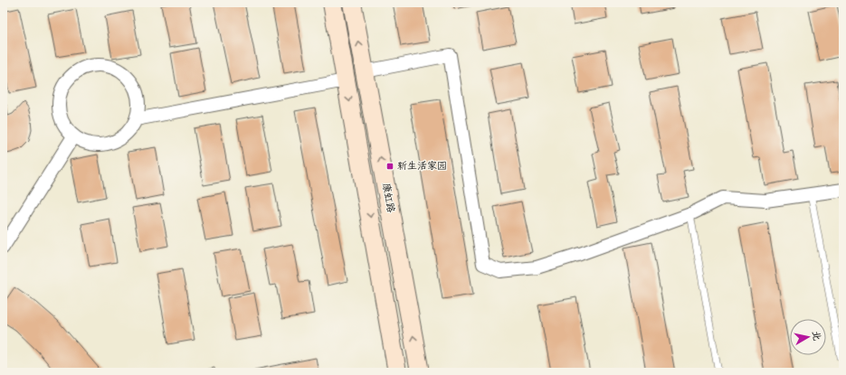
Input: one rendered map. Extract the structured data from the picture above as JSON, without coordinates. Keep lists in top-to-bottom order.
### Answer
{
  "streets": {
    "main road": ["康虹路"]
  },
  "places": {
    "transit": ["新生活家园"]
  },
  "north": "right"
}
